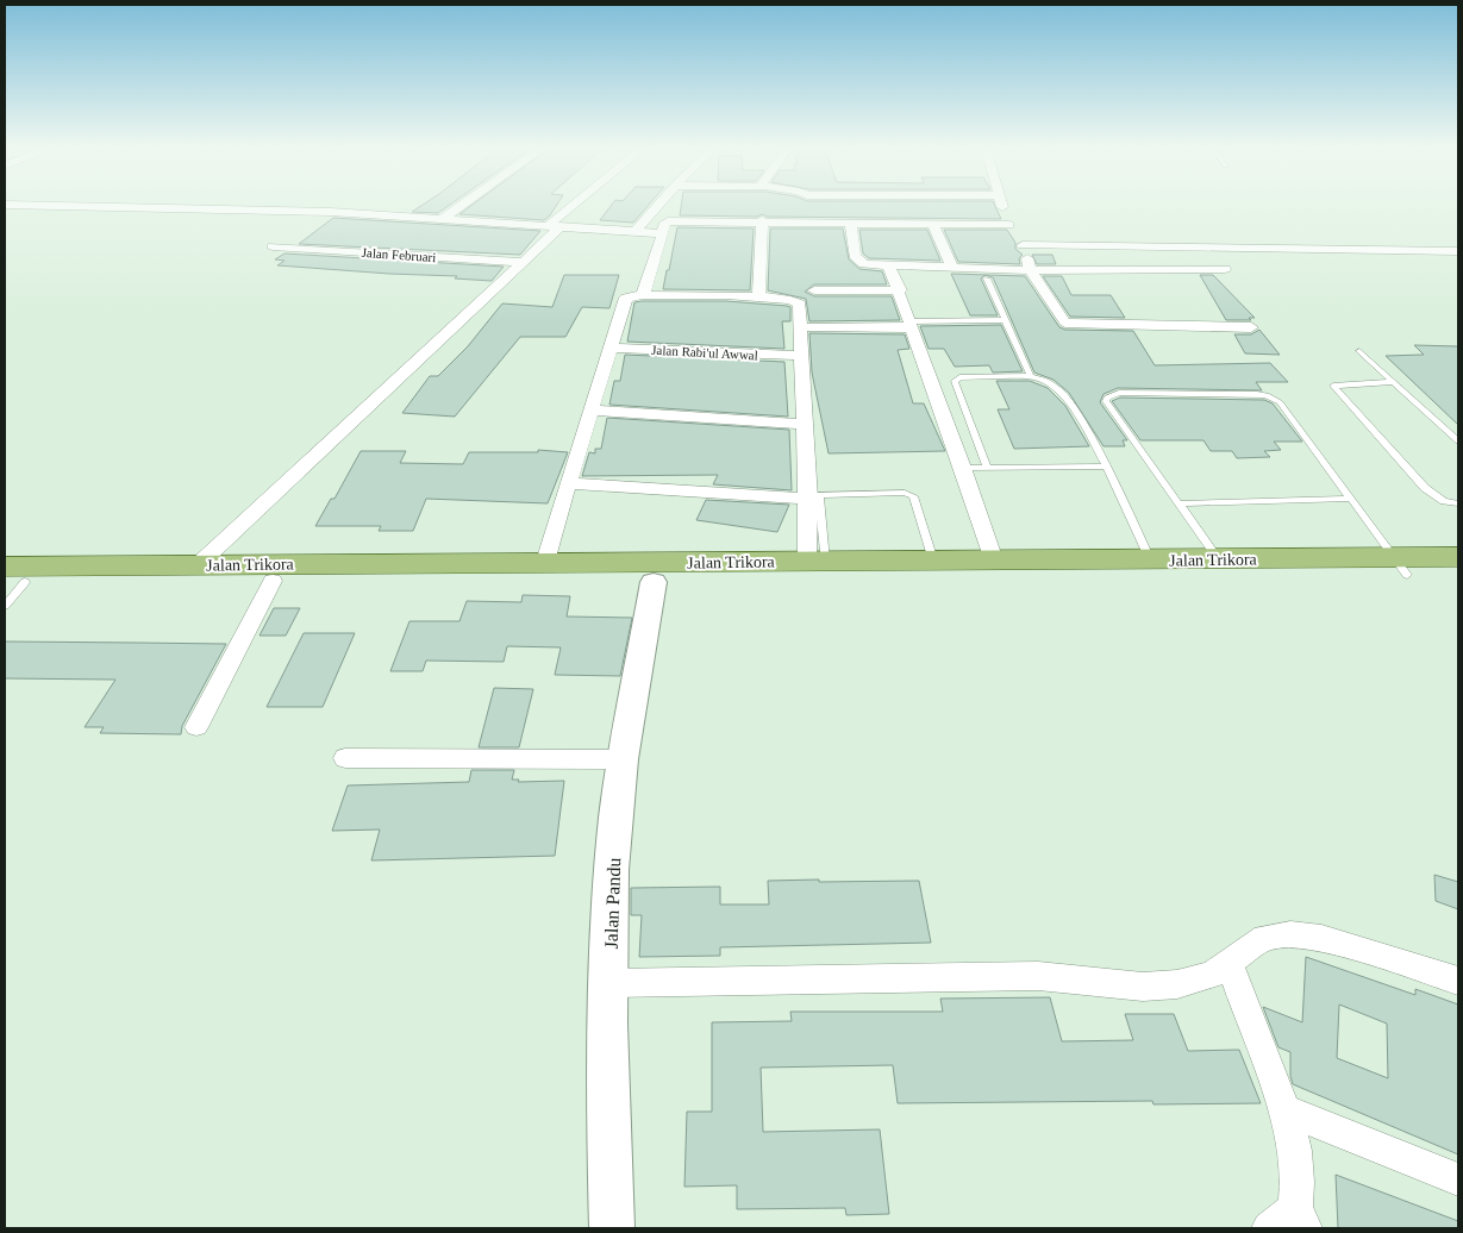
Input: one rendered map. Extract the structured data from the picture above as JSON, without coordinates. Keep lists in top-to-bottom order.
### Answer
{
  "streets": {
    "main road": ["Jalan Trikora"],
    "street": ["Jalan Februari", "Jalan Rabi'ul Awwal", "Jalan Pandu"]
  },
  "crossings": [
    ["Jalan Trikora", "Jalan Pandu"]
  ]
}
